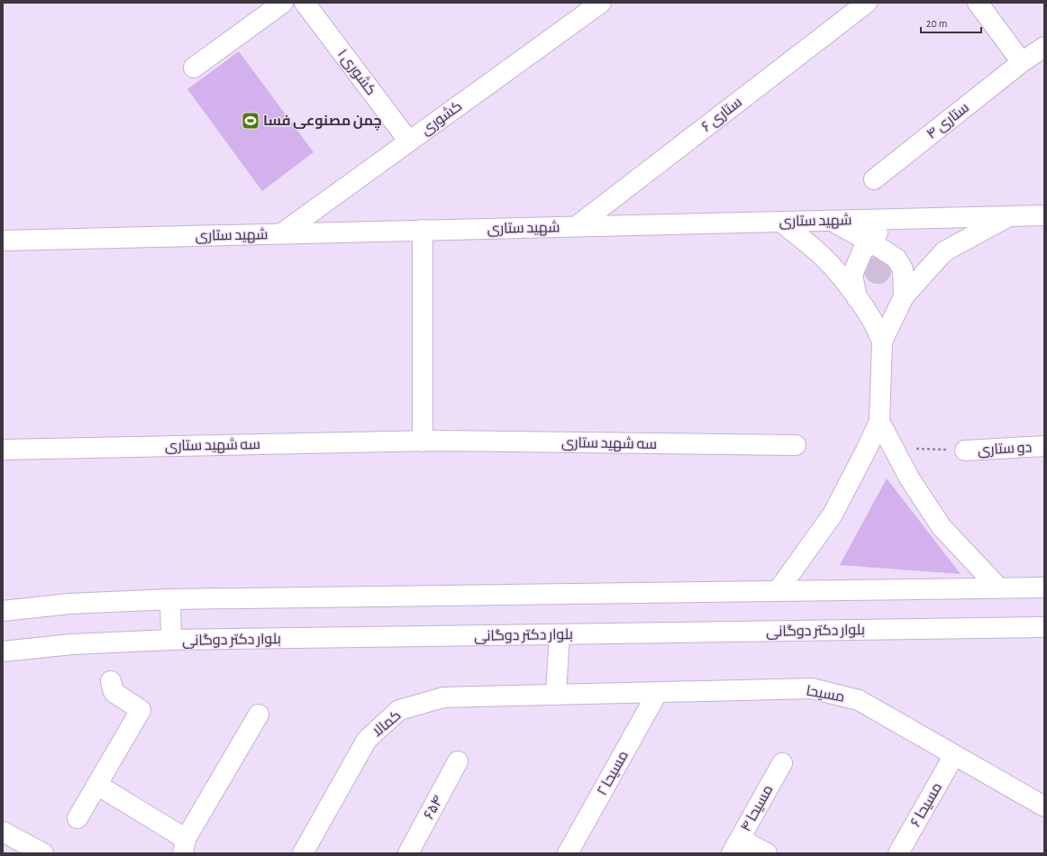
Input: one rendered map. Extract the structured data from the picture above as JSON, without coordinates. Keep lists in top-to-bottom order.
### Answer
{
  "streets": {
    "street": [
      "کشوری ۱",
      "ستاری ۶",
      "کشوری",
      "ستاری ۴",
      "شهید ستاری",
      "سه شهید ستاری",
      "دو ستاری",
      "بلوار دکتر دوگانی",
      "مسیحا",
      "کمالا",
      "مسيحا ۲",
      "مسيحا ۶",
      "۶۵۴",
      "مسيحا ۴"
    ]
  },
  "crossings": [
    ["کشوری ۱", "کشوری"],
    ["ستاری ۶", "شهید ستاری"],
    ["کشوری", "شهید ستاری"],
    ["مسیحا", "کمالا"],
    ["مسیحا", "مسيحا ۲"],
    ["مسیحا", "مسيحا ۶"]
  ],
  "places": {
    "sports": ["چمن مصنوعی فسا"]
  },
  "scale_bar": "20 m"
}
